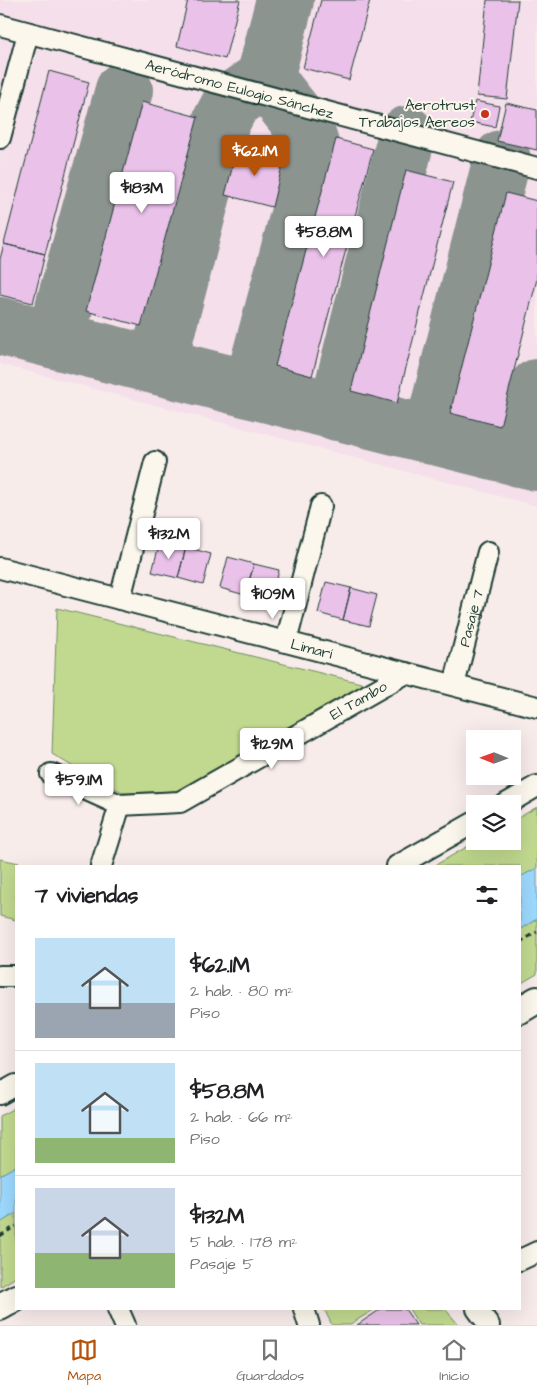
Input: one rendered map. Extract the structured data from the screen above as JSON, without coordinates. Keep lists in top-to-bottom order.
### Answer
{
  "streets": {
    "street": [
      "Aeródromo Eulogio Sánchez",
      "Pasaje 7",
      "Limarí",
      "El Tambo"
    ]
  },
  "crossings": [
    ["Pasaje 7", "Limarí"],
    ["Limarí", "El Tambo"]
  ],
  "places": ["Aerotrust Trabajos Aereos"],
  "north": "left",
  "page": {
    "price": [
      "$62.1M",
      "$183M",
      "$58.8M",
      "$132M",
      "$109M",
      "$129M",
      "$59.1M"
    ],
    "heading": "7 viviendas",
    "list": [
      {
        "name": "$62.1M",
        "note": "2 hab. · 80 m² · Piso"
      },
      {
        "name": "$58.8M",
        "note": "2 hab. · 66 m² · Piso"
      },
      {
        "name": "$132M",
        "note": "5 hab. · 178 m² · Pasaje 5"
      }
    ],
    "tabs": ["Mapa", "Guardados", "Inicio"]
  }
}
